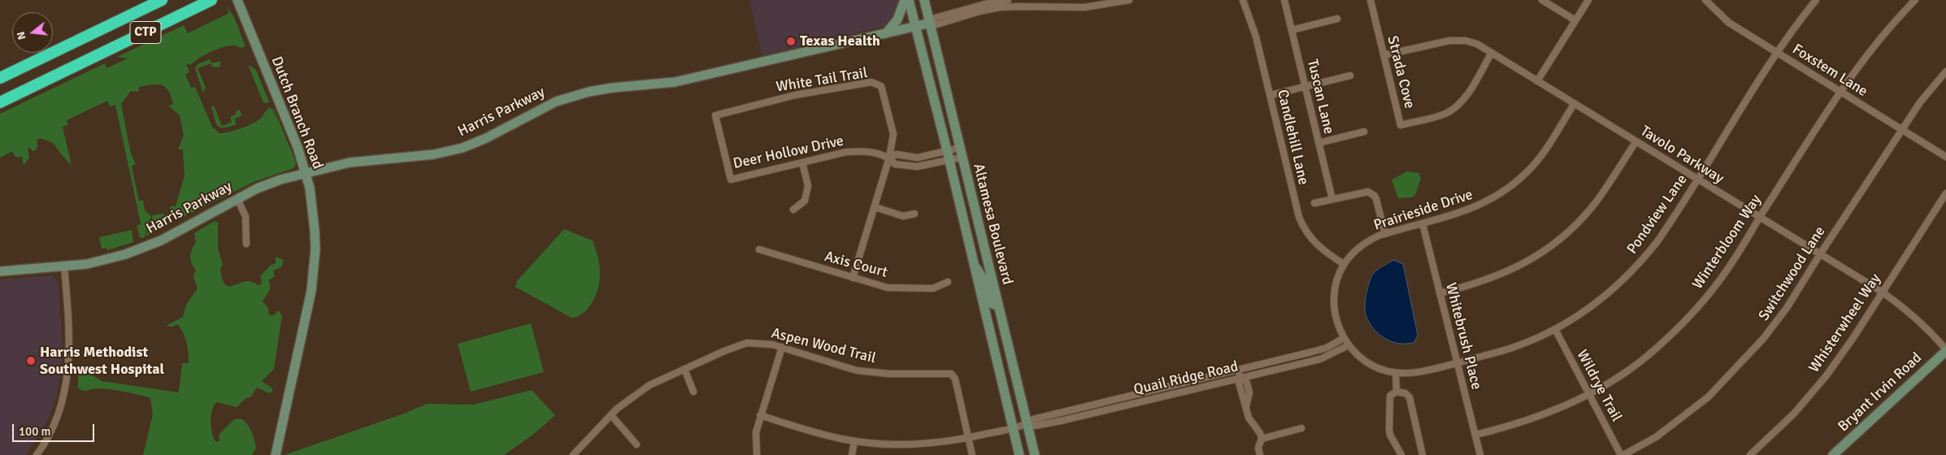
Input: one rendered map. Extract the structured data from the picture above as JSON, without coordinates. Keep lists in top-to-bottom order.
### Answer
{
  "streets": {
    "highway": ["CTP"],
    "street": [
      "Foxstem Lane",
      "Strada Cove",
      "White Tail Trail",
      "Tuscan Lane",
      "Harris Parkway",
      "Dutch Branch Road",
      "Candlehill Lane",
      "Deer Hollow Drive",
      "Tavolo Parkway",
      "Prairieside Drive",
      "Pondview Lane",
      "Altamesa Boulevard",
      "Winterbloom Way",
      "Axis Court",
      "Switchwood Lane",
      "Whisterwheel Way",
      "Whitebrush Place",
      "Aspen Wood Trail",
      "Quail Ridge Road",
      "Wildrye Trail",
      "Bryant Irvin Road"
    ]
  },
  "crossings": [
    ["Foxstem Lane", "Pondview Lane"],
    ["Foxstem Lane", "Winterbloom Way"],
    ["Foxstem Lane", "Switchwood Lane"],
    ["Strada Cove", "Tavolo Parkway"],
    ["White Tail Trail", "Deer Hollow Drive"],
    ["White Tail Trail", "Axis Court"],
    ["Harris Parkway", "Dutch Branch Road"],
    ["Harris Parkway", "Altamesa Boulevard"],
    ["Candlehill Lane", "Prairieside Drive"],
    ["Deer Hollow Drive", "Altamesa Boulevard"],
    ["Tavolo Parkway", "Prairieside Drive"],
    ["Tavolo Parkway", "Pondview Lane"],
    ["Tavolo Parkway", "Winterbloom Way"],
    ["Tavolo Parkway", "Switchwood Lane"],
    ["Tavolo Parkway", "Whisterwheel Way"],
    ["Tavolo Parkway", "Bryant Irvin Road"],
    ["Prairieside Drive", "Pondview Lane"],
    ["Prairieside Drive", "Whitebrush Place"],
    ["Prairieside Drive", "Quail Ridge Road"],
    ["Pondview Lane", "Whitebrush Place"],
    ["Pondview Lane", "Quail Ridge Road"],
    ["Pondview Lane", "Wildrye Trail"],
    ["Altamesa Boulevard", "Quail Ridge Road"],
    ["Winterbloom Way", "Whitebrush Place"],
    ["Winterbloom Way", "Wildrye Trail"],
    ["Switchwood Lane", "Wildrye Trail"],
    ["Aspen Wood Trail", "Quail Ridge Road"]
  ],
  "places": ["Texas Health", "Harris Methodist Southwest Hospital"],
  "scale_bar": "100 m",
  "north": "left"
}
